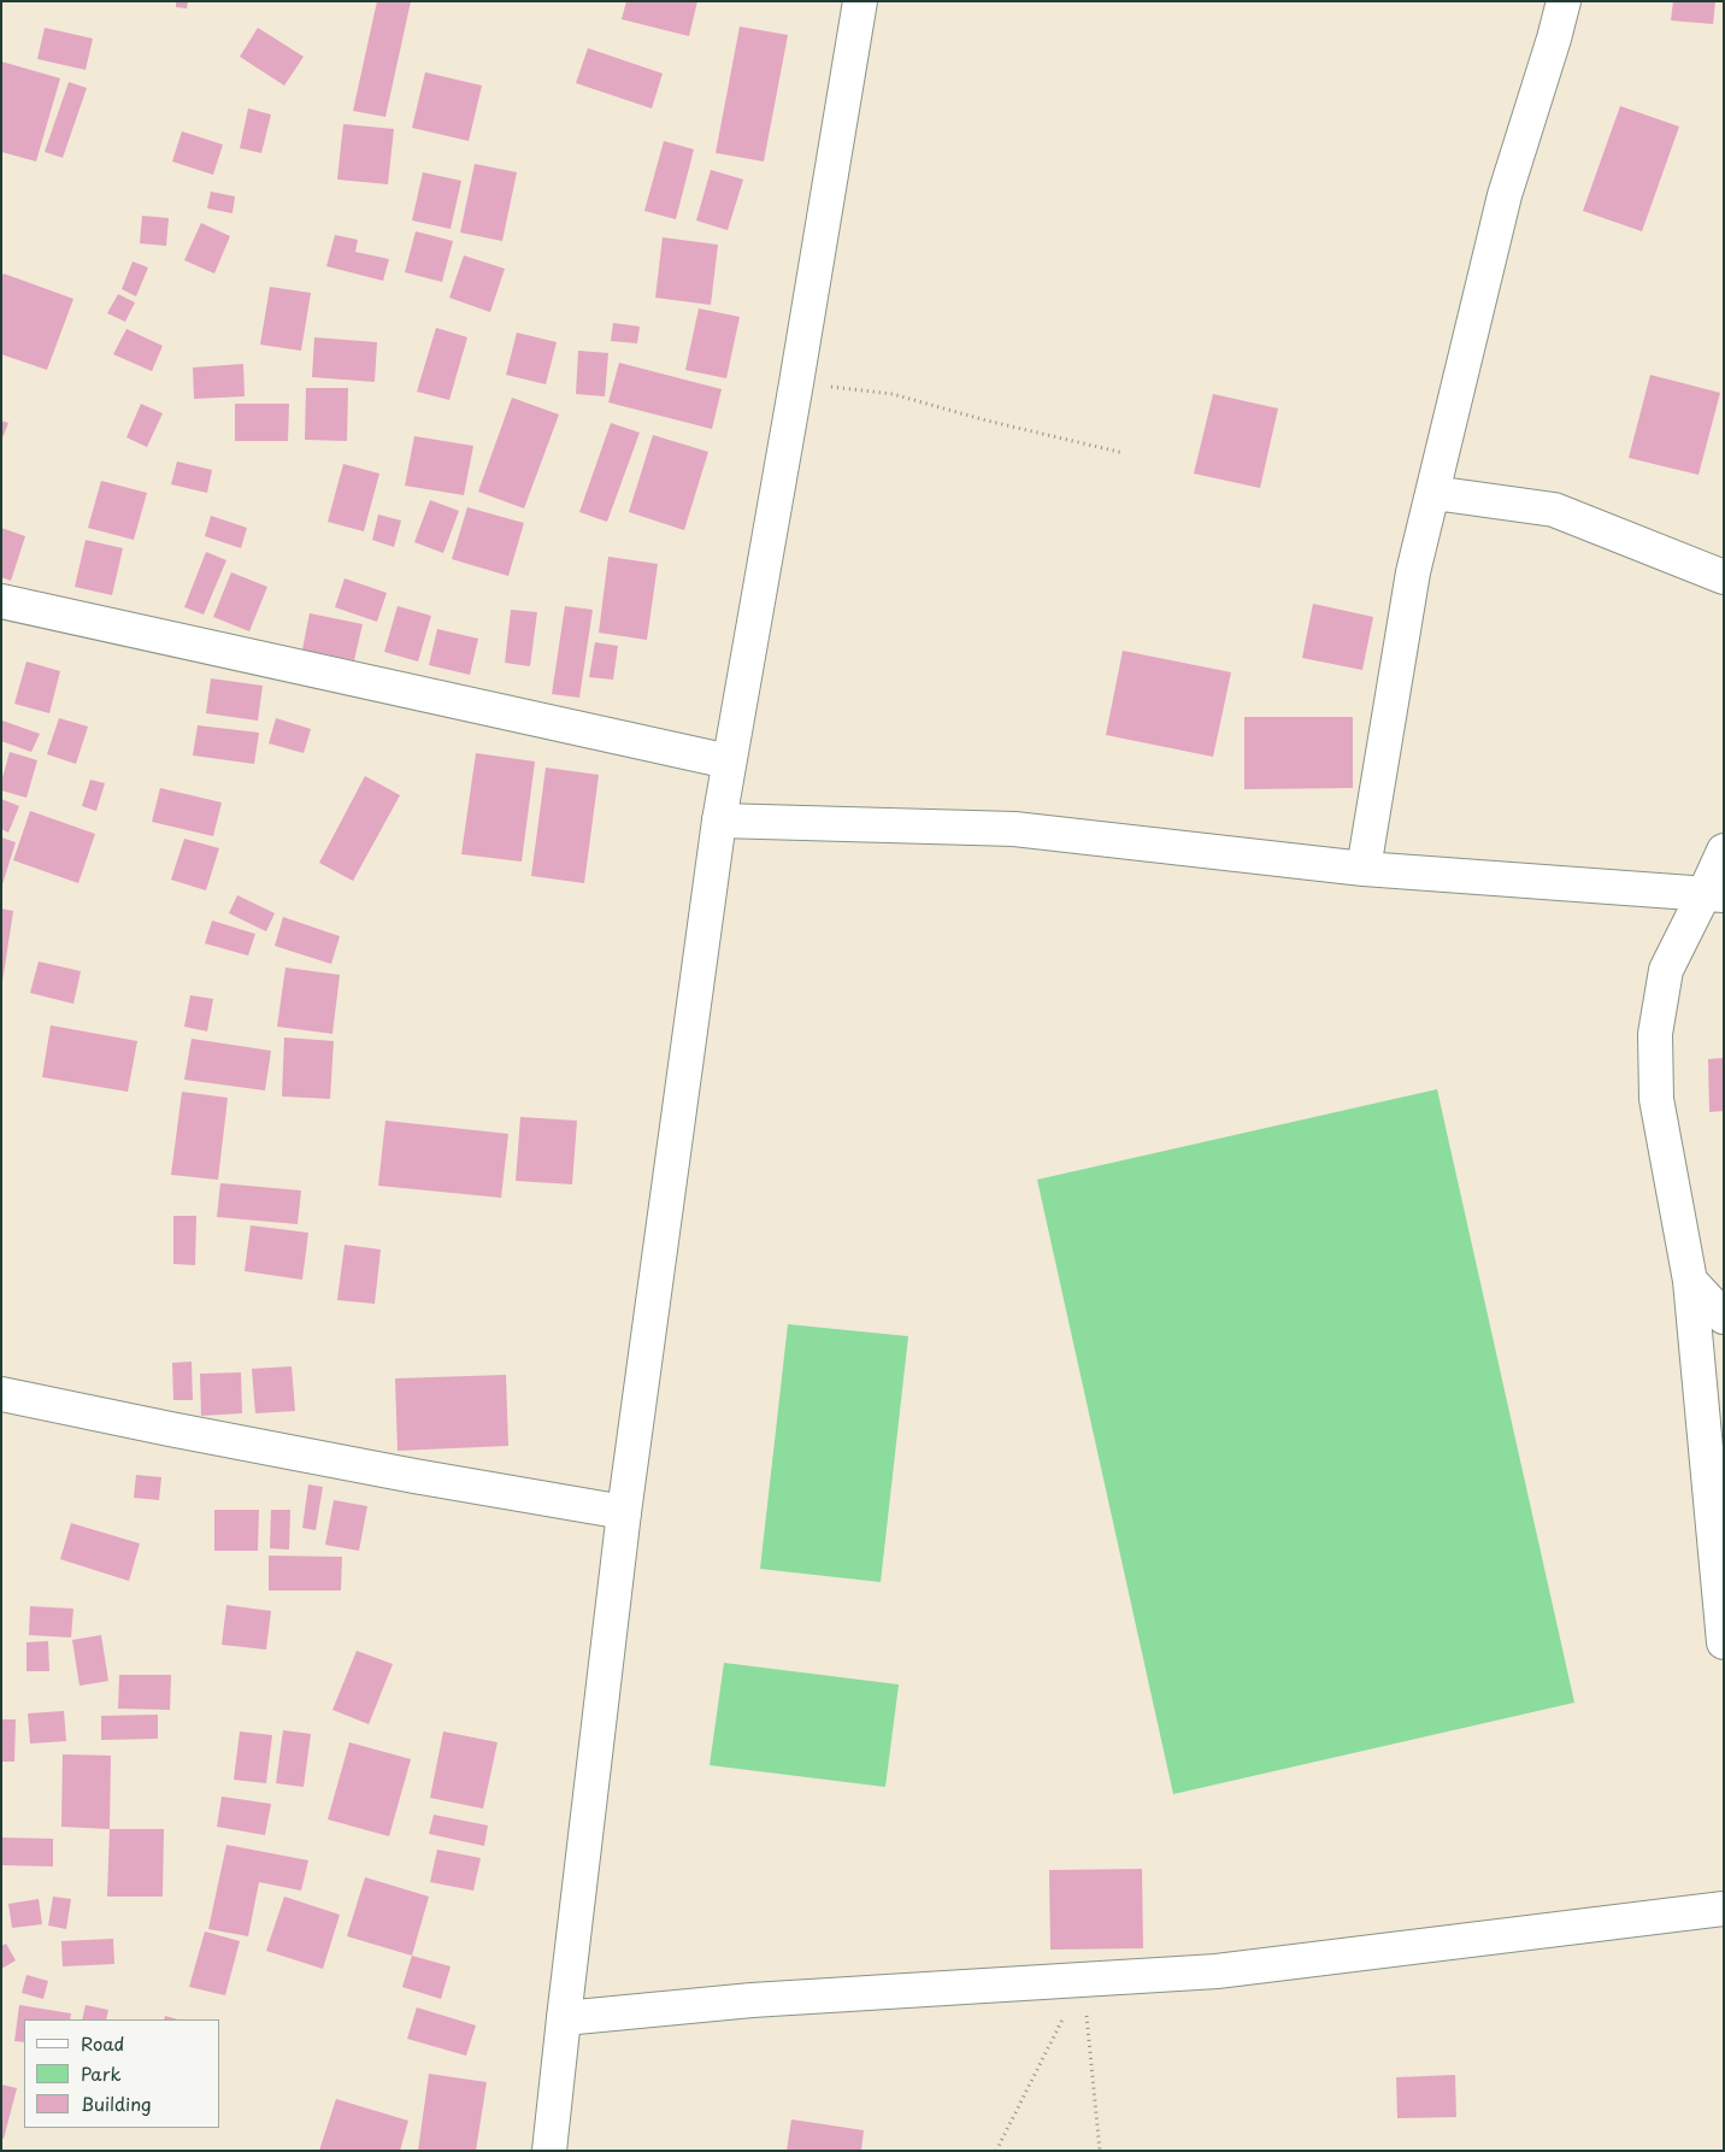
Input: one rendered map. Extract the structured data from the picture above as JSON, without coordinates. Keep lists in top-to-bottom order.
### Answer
{
  "legend": ["Road", "Park", "Building"]
}
